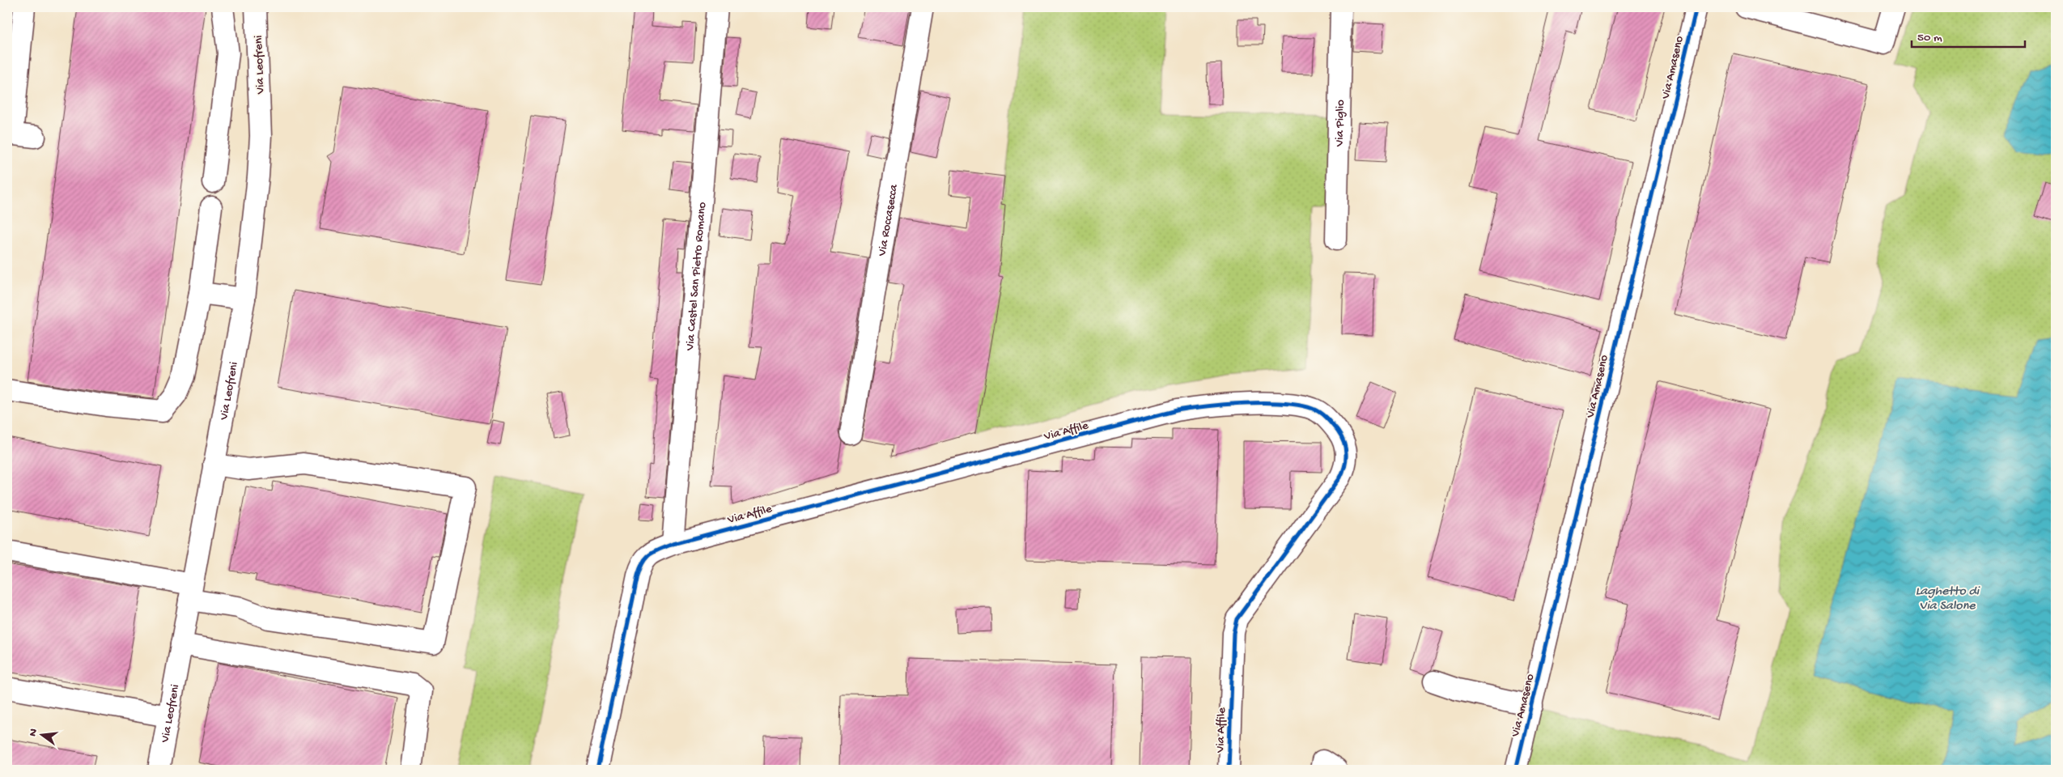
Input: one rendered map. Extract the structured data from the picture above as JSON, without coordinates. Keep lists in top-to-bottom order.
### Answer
{
  "streets": {
    "street": [
      "Via Leofreni",
      "Via Amaseno",
      "Via Piglio",
      "Via Roccasecca",
      "Via Castel San Pietro Romano",
      "Via Affile"
    ]
  },
  "crossings": [
    ["Via Castel San Pietro Romano", "Via Affile"]
  ],
  "water": ["Laghetto di Via Salone"],
  "scale_bar": "50 m",
  "north": "left"
}
